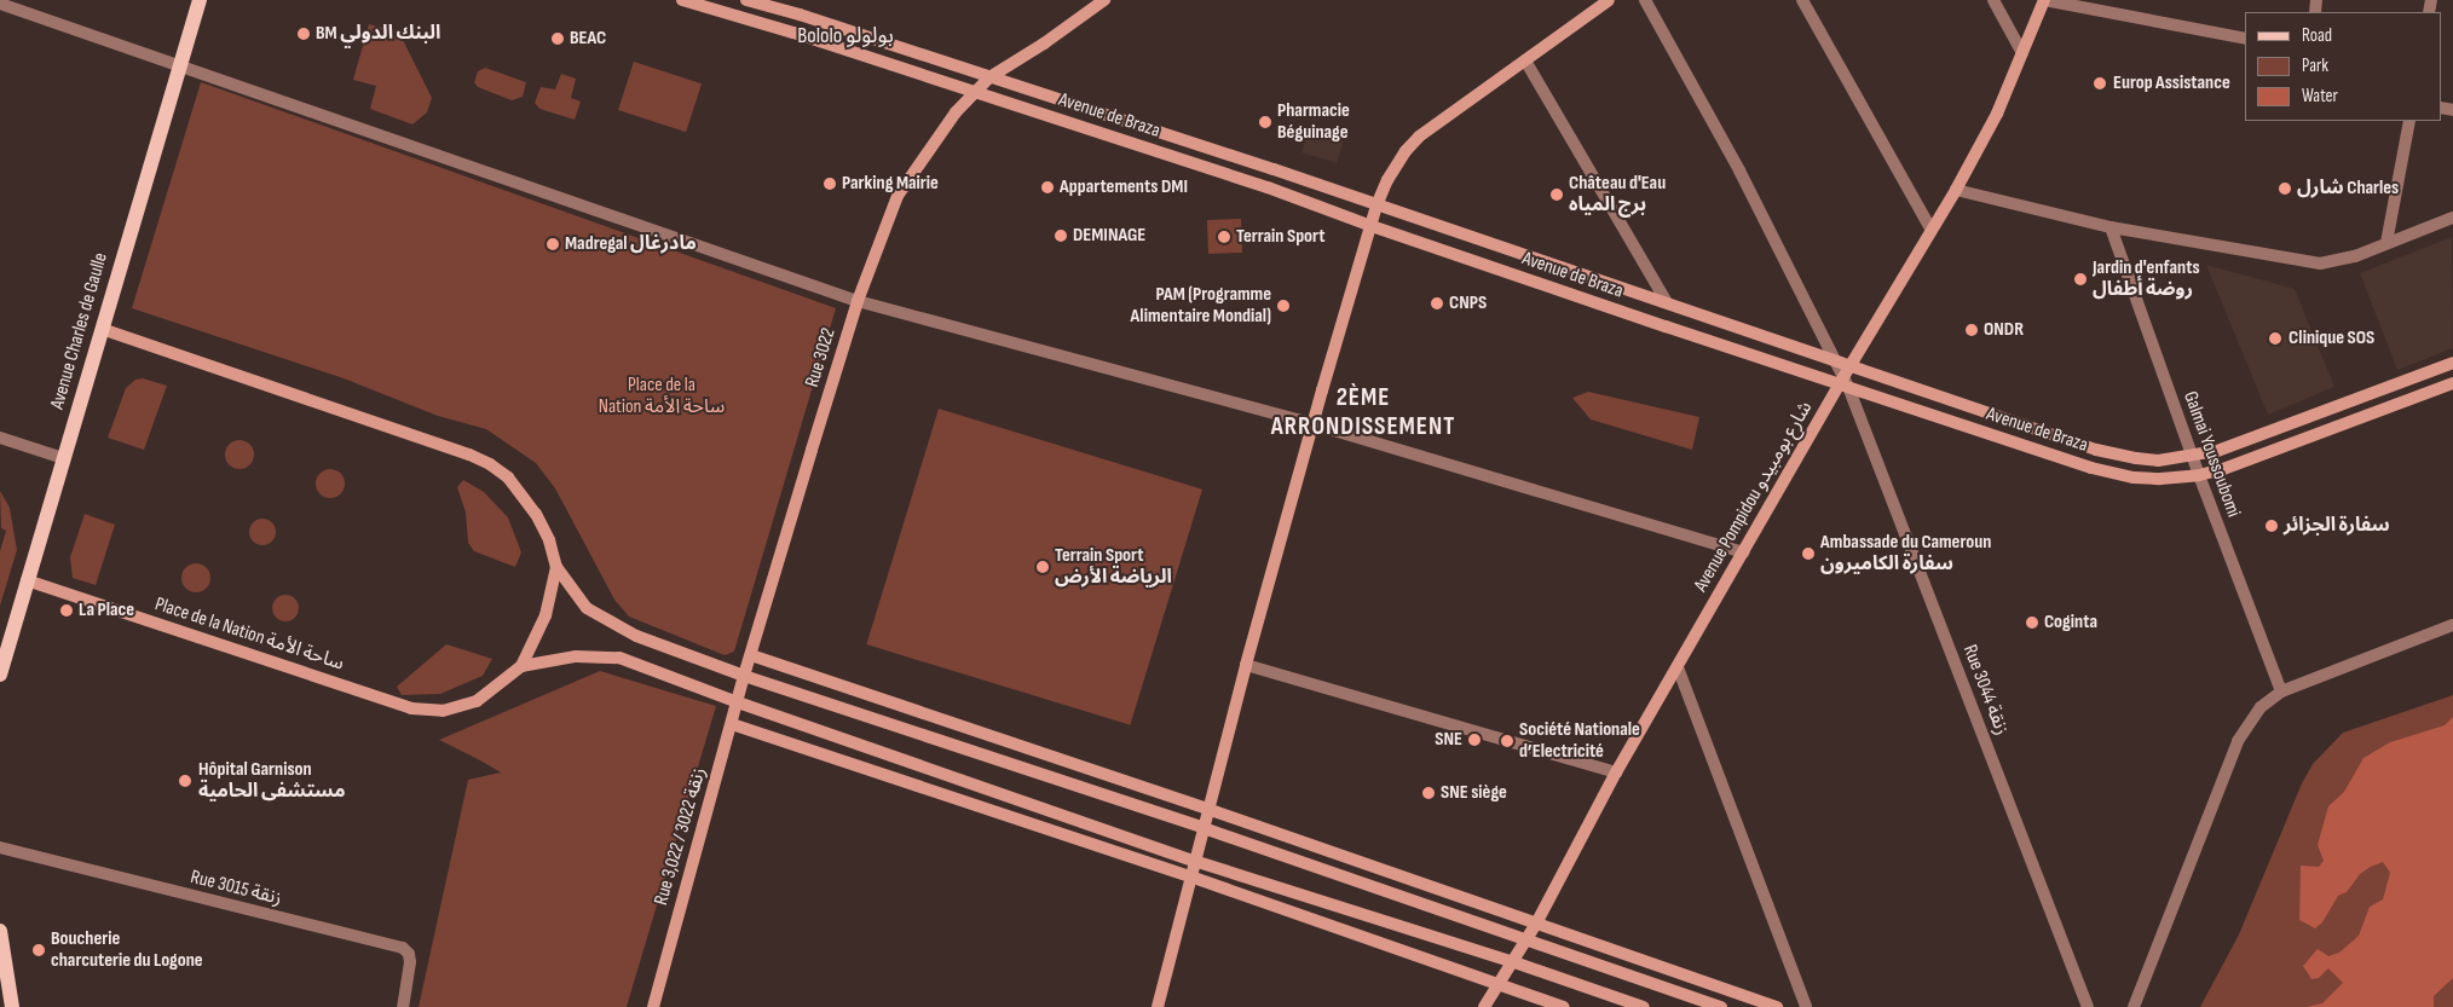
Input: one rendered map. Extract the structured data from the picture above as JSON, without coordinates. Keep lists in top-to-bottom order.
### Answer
{
  "streets": {
    "main road": [
      "Avenue de Braza",
      "Avenue Charles de Gaulle",
      "Rue 3022",
      "Avenue Pompidou شارع بومبيدو",
      "Place de la Nation ساحة الأمة",
      "Rue 3,022 / زنقة 3022"
    ],
    "street": ["Galmai Youssoubomi", "Rue 3044 زنقة", "Rue 3015 زنقة"]
  },
  "crossings": [
    ["Avenue de Braza", "Rue 3022"],
    ["Avenue de Braza", "Galmai Youssoubomi"],
    ["Avenue de Braza", "Avenue Pompidou شارع بومبيدو"],
    ["Avenue de Braza", "Rue 3044 زنقة"],
    ["Avenue Charles de Gaulle", "Place de la Nation ساحة الأمة"],
    ["Rue 3022", "Place de la Nation ساحة الأمة"],
    ["Rue 3022", "Rue 3,022 / زنقة 3022"],
    ["Avenue Pompidou شارع بومبيدو", "Place de la Nation ساحة الأمة"],
    ["Avenue Pompidou شارع بومبيدو", "Rue 3044 زنقة"],
    ["Place de la Nation ساحة الأمة", "Rue 3,022 / زنقة 3022"]
  ],
  "districts": ["Bololo بولولو", "2ÈME ARRONDISSEMENT"],
  "parks": ["Place de la Nation ساحة الأمة"],
  "places": [
    "BM البنك الدولي",
    "BEAC",
    "Europ Assistance",
    "Pharmacie Béguinage",
    "Parking Mairie",
    "Appartements DMI",
    "شارل Charles",
    "Château d'Eau برج المياه",
    "DEMINAGE",
    "Terrain Sport",
    "Madregal مادرغال",
    "Jardin d'enfants روضة أطفال",
    "CNPS",
    "PAM (Programme Alimentaire Mondial)",
    "ONDR",
    "Clinique SOS",
    "سفارة الجزائر",
    "Ambassade du Cameroun سفارة الكاميرون",
    "Terrain Sport الرياضة الأرض",
    "La Place",
    "Coginta",
    "SNE",
    "Société Nationale d’Electricité",
    "Hôpital Garnison مستشفى الحامية",
    "SNE siège",
    "Boucherie charcuterie du Logone"
  ],
  "legend": ["Road", "Park", "Water"]
}
